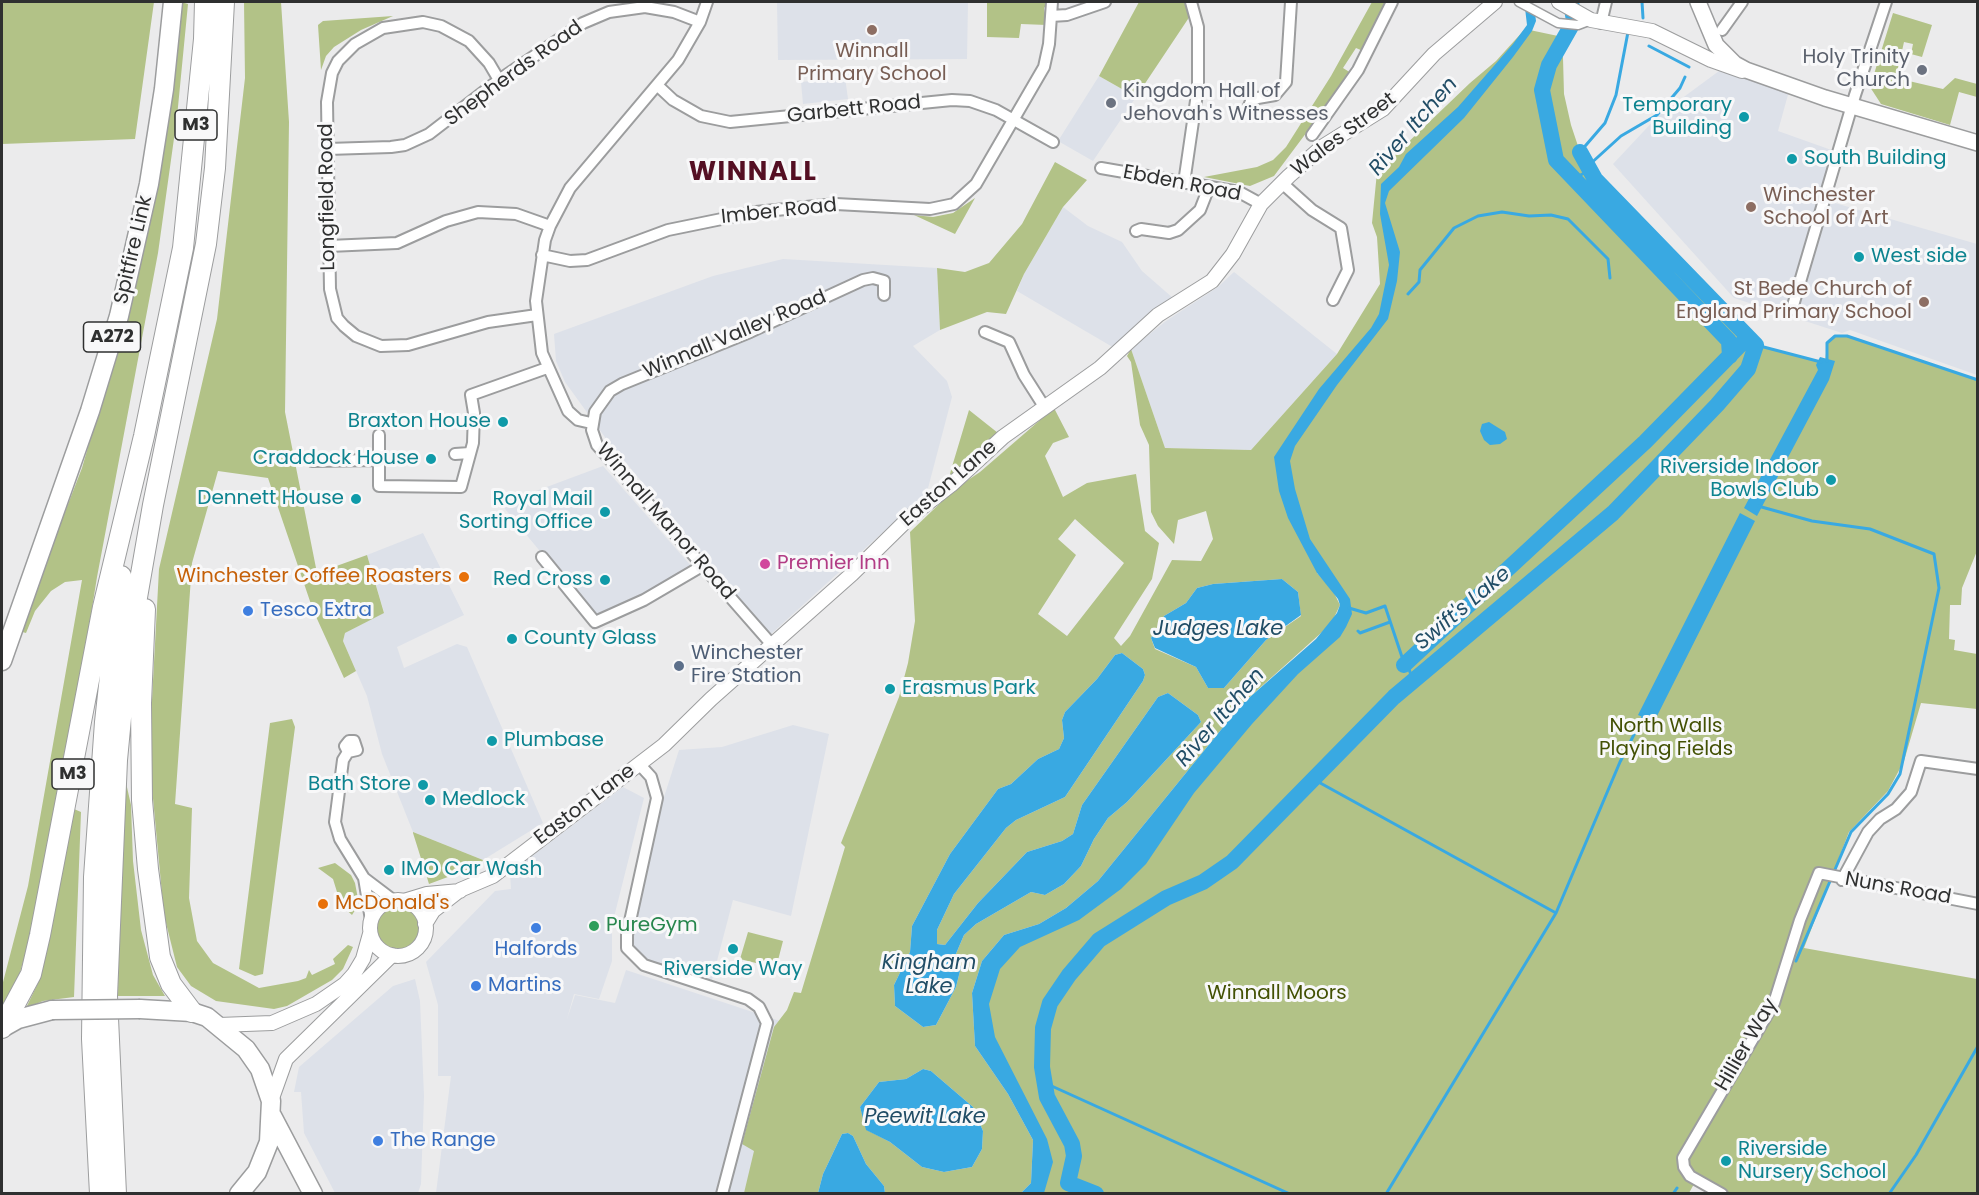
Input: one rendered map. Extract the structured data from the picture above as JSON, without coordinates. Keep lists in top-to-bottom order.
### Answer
{
  "streets": {
    "highway": ["M3", "Spitfire Link", "A272"],
    "street": [
      "Shepherds Road",
      "Garbett Road",
      "Wales Street",
      "Ebden Road",
      "Longfield Road",
      "Imber Road",
      "Winnall Valley Road",
      "Easton Lane",
      "Winnall Manor Road",
      "Nuns Road",
      "Hillier Way"
    ]
  },
  "crossings": [
    ["Shepherds Road", "Longfield Road"],
    ["Shepherds Road", "Winnall Manor Road"],
    ["Garbett Road", "Imber Road"],
    ["Garbett Road", "Winnall Manor Road"],
    ["Wales Street", "Ebden Road"],
    ["Wales Street", "Easton Lane"],
    ["Longfield Road", "Winnall Manor Road"],
    ["Imber Road", "Winnall Manor Road"],
    ["Winnall Valley Road", "Winnall Manor Road"],
    ["Easton Lane", "Winnall Manor Road"],
    ["Nuns Road", "Hillier Way"]
  ],
  "districts": ["WINNALL"],
  "water": [
    "River Itchen",
    "Swift's Lake",
    "Judges Lake",
    "Kingham Lake",
    "Peewit Lake"
  ],
  "parks": ["North Walls Playing Fields", "Winnall Moors"],
  "places": [
    "Winnall Primary School",
    "Holy Trinity Church",
    "Kingdom Hall of Jehovah's Witnesses",
    "Temporary Building",
    "South Building",
    "Winchester School of Art",
    "West side",
    "St Bede Church of England Primary School",
    "Braxton House",
    "Craddock House",
    "Riverside Indoor Bowls Club",
    "Dennett House",
    "Royal Mail Sorting Office",
    "Premier Inn",
    "Winchester Coffee Roasters",
    "Red Cross",
    "Tesco Extra",
    "County Glass",
    "Winchester Fire Station",
    "Erasmus Park",
    "Plumbase",
    "Bath Store",
    "Medlock",
    "IMO Car Wash",
    "McDonald's",
    "PureGym",
    "Halfords",
    "Riverside Way",
    "Martins",
    "The Range",
    "Riverside Nursery School"
  ]
}
